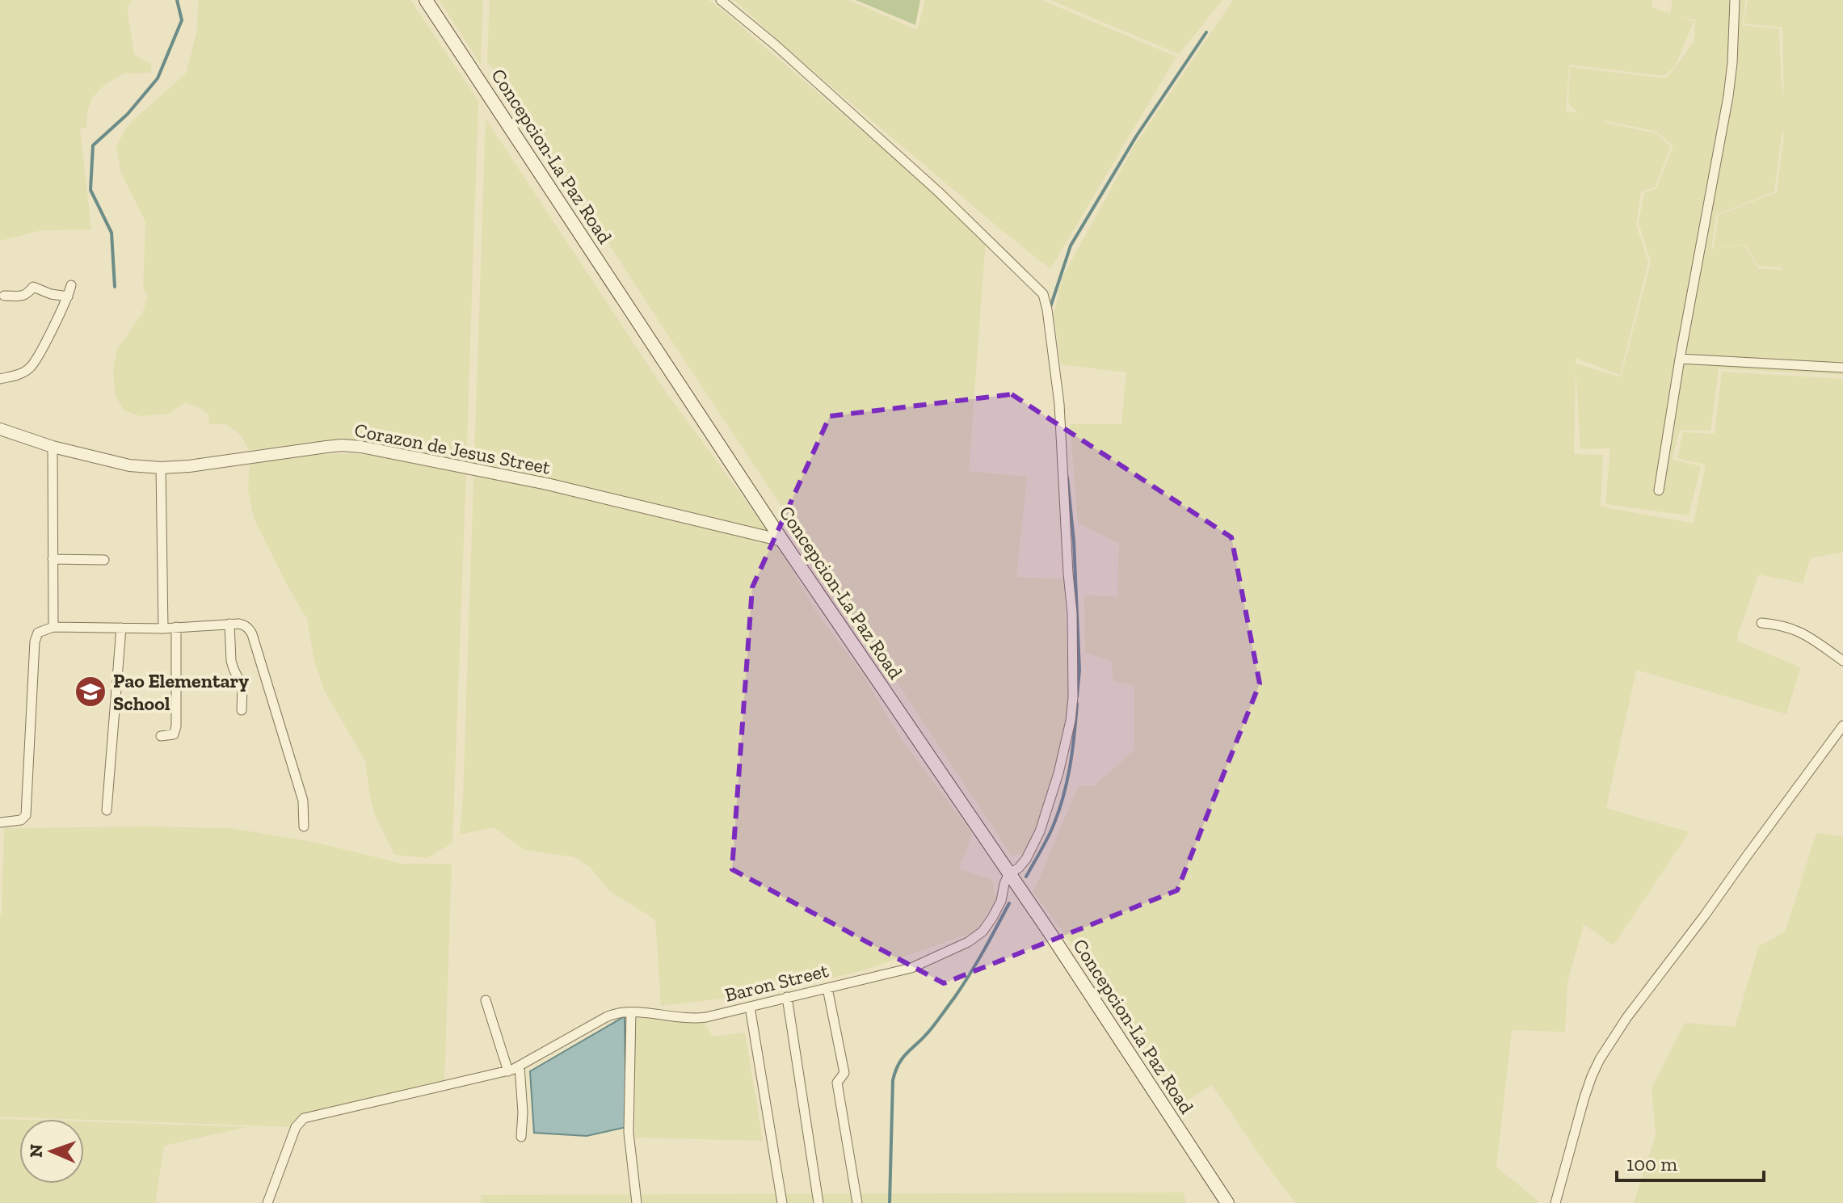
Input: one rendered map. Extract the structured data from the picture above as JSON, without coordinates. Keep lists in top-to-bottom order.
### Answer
{
  "streets": {
    "main road": ["Concepcion-La Paz Road"],
    "street": ["Corazon de Jesus Street", "Baron Street"]
  },
  "crossings": [
    ["Concepcion-La Paz Road", "Corazon de Jesus Street"],
    ["Concepcion-La Paz Road", "Baron Street"]
  ],
  "places": {
    "school or university": ["Pao Elementary School"]
  },
  "scale_bar": "100 m",
  "north": "left"
}
